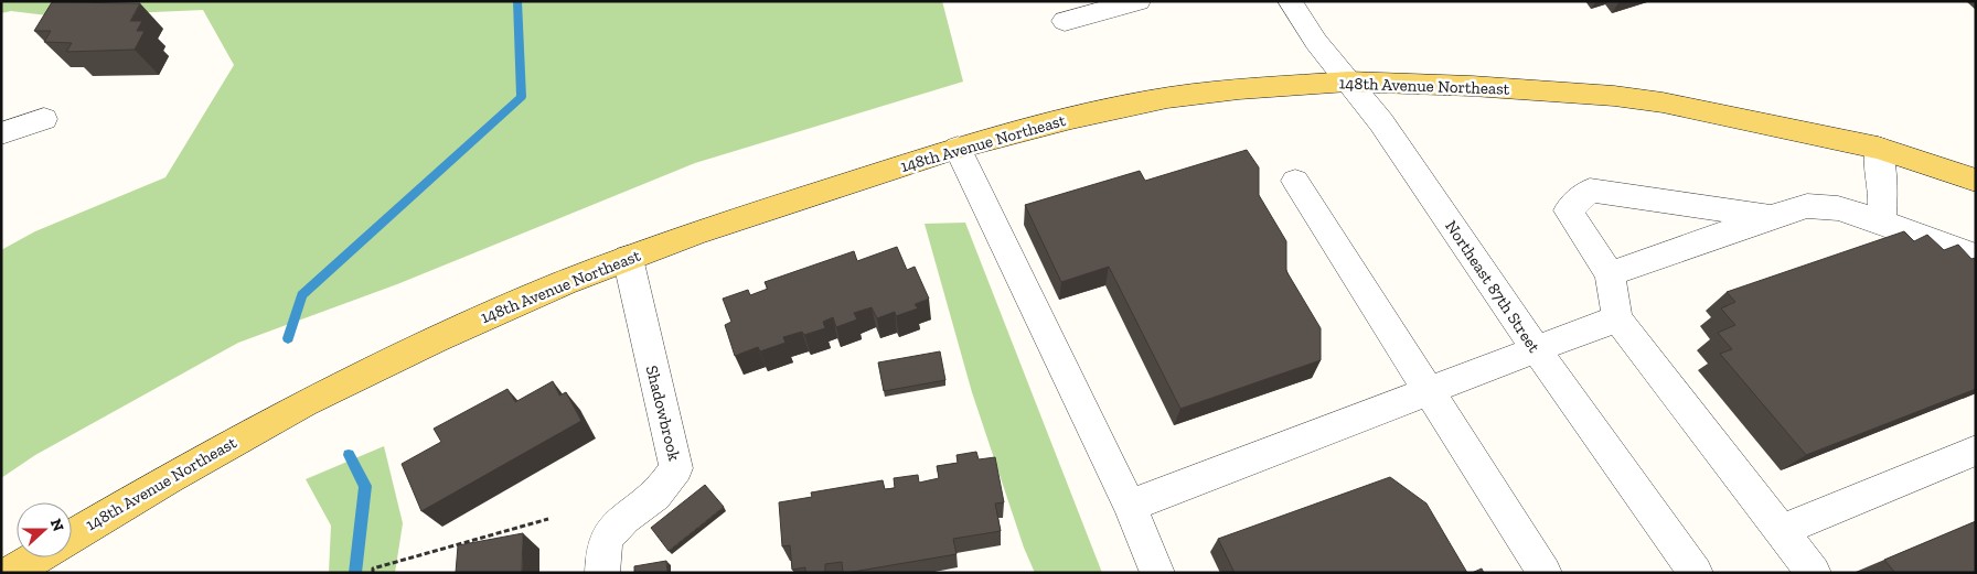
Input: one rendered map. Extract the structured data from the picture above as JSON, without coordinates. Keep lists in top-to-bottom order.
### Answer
{
  "streets": {
    "main road": ["148th Avenue Northeast"],
    "street": ["Northeast 87th Street", "Shadowbrook"]
  },
  "crossings": [
    ["148th Avenue Northeast", "Northeast 87th Street"],
    ["148th Avenue Northeast", "Shadowbrook"]
  ],
  "north": "right"
}
